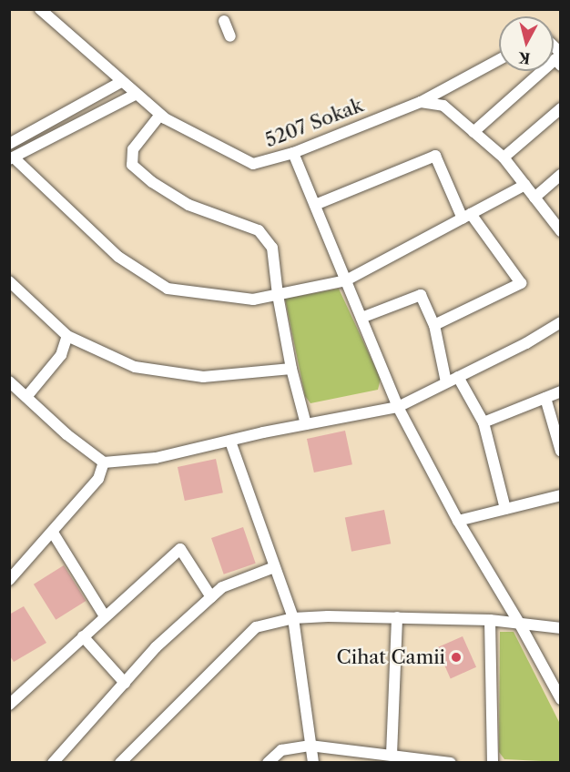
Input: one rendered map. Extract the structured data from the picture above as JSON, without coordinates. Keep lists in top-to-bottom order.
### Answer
{
  "streets": {
    "street": ["5207 Sokak"]
  },
  "places": ["Cihat Camii"],
  "north": "bottom"
}
